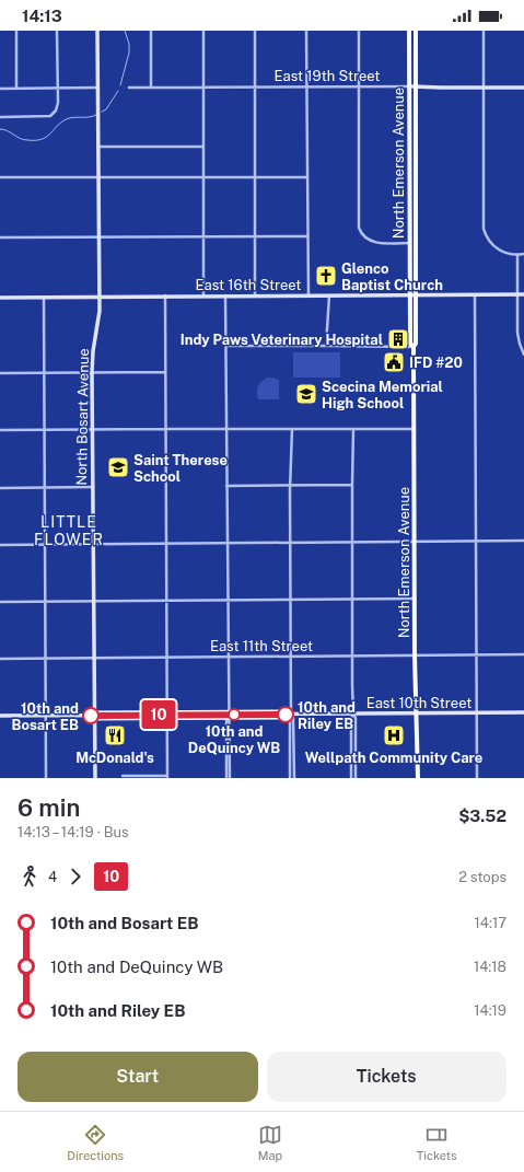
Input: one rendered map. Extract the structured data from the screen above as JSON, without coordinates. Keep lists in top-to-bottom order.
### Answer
{
  "streets": {
    "main road": [
      "East 19th Street",
      "North Emerson Avenue",
      "East 16th Street",
      "North Bosart Avenue",
      "East 10th Street"
    ],
    "street": ["East 11th Street"]
  },
  "crossings": [
    ["East 19th Street", "North Emerson Avenue"],
    ["North Emerson Avenue", "East 16th Street"],
    ["North Emerson Avenue", "East 11th Street"],
    ["North Emerson Avenue", "East 10th Street"],
    ["East 16th Street", "North Bosart Avenue"],
    ["North Bosart Avenue", "East 11th Street"],
    ["North Bosart Avenue", "East 10th Street"]
  ],
  "districts": ["LITTLE FLOWER"],
  "places": {
    "church": ["Glenco Baptist Church"],
    "building": ["Indy Paws Veterinary Hospital"],
    "public building": ["IFD #20"],
    "school or university": ["Scecina Memorial High School", "Saint Therese School"],
    "other": ["10th and DeQuincy WB", "10th and Riley EB", "10th and Bosart EB"],
    "restaurant": ["McDonald's"],
    "hospital": ["Wellpath Community Care"]
  },
  "lines": ["bus line 10"],
  "page": {
    "status": "14:13",
    "on_map": "10",
    "heading": ["6 min", "14:13 – 14:19 · Bus", "$3.52"],
    "legs": ["4", "10", "2 stops"],
    "list": [
      {
        "name": "10th and Bosart EB",
        "value": "14:17"
      },
      {
        "name": "10th and DeQuincy WB",
        "value": "14:18"
      },
      {
        "name": "10th and Riley EB",
        "value": "14:19"
      }
    ],
    "buttons": ["Start", "Tickets"],
    "tabs": ["Directions", "Map", "Tickets"]
  }
}
